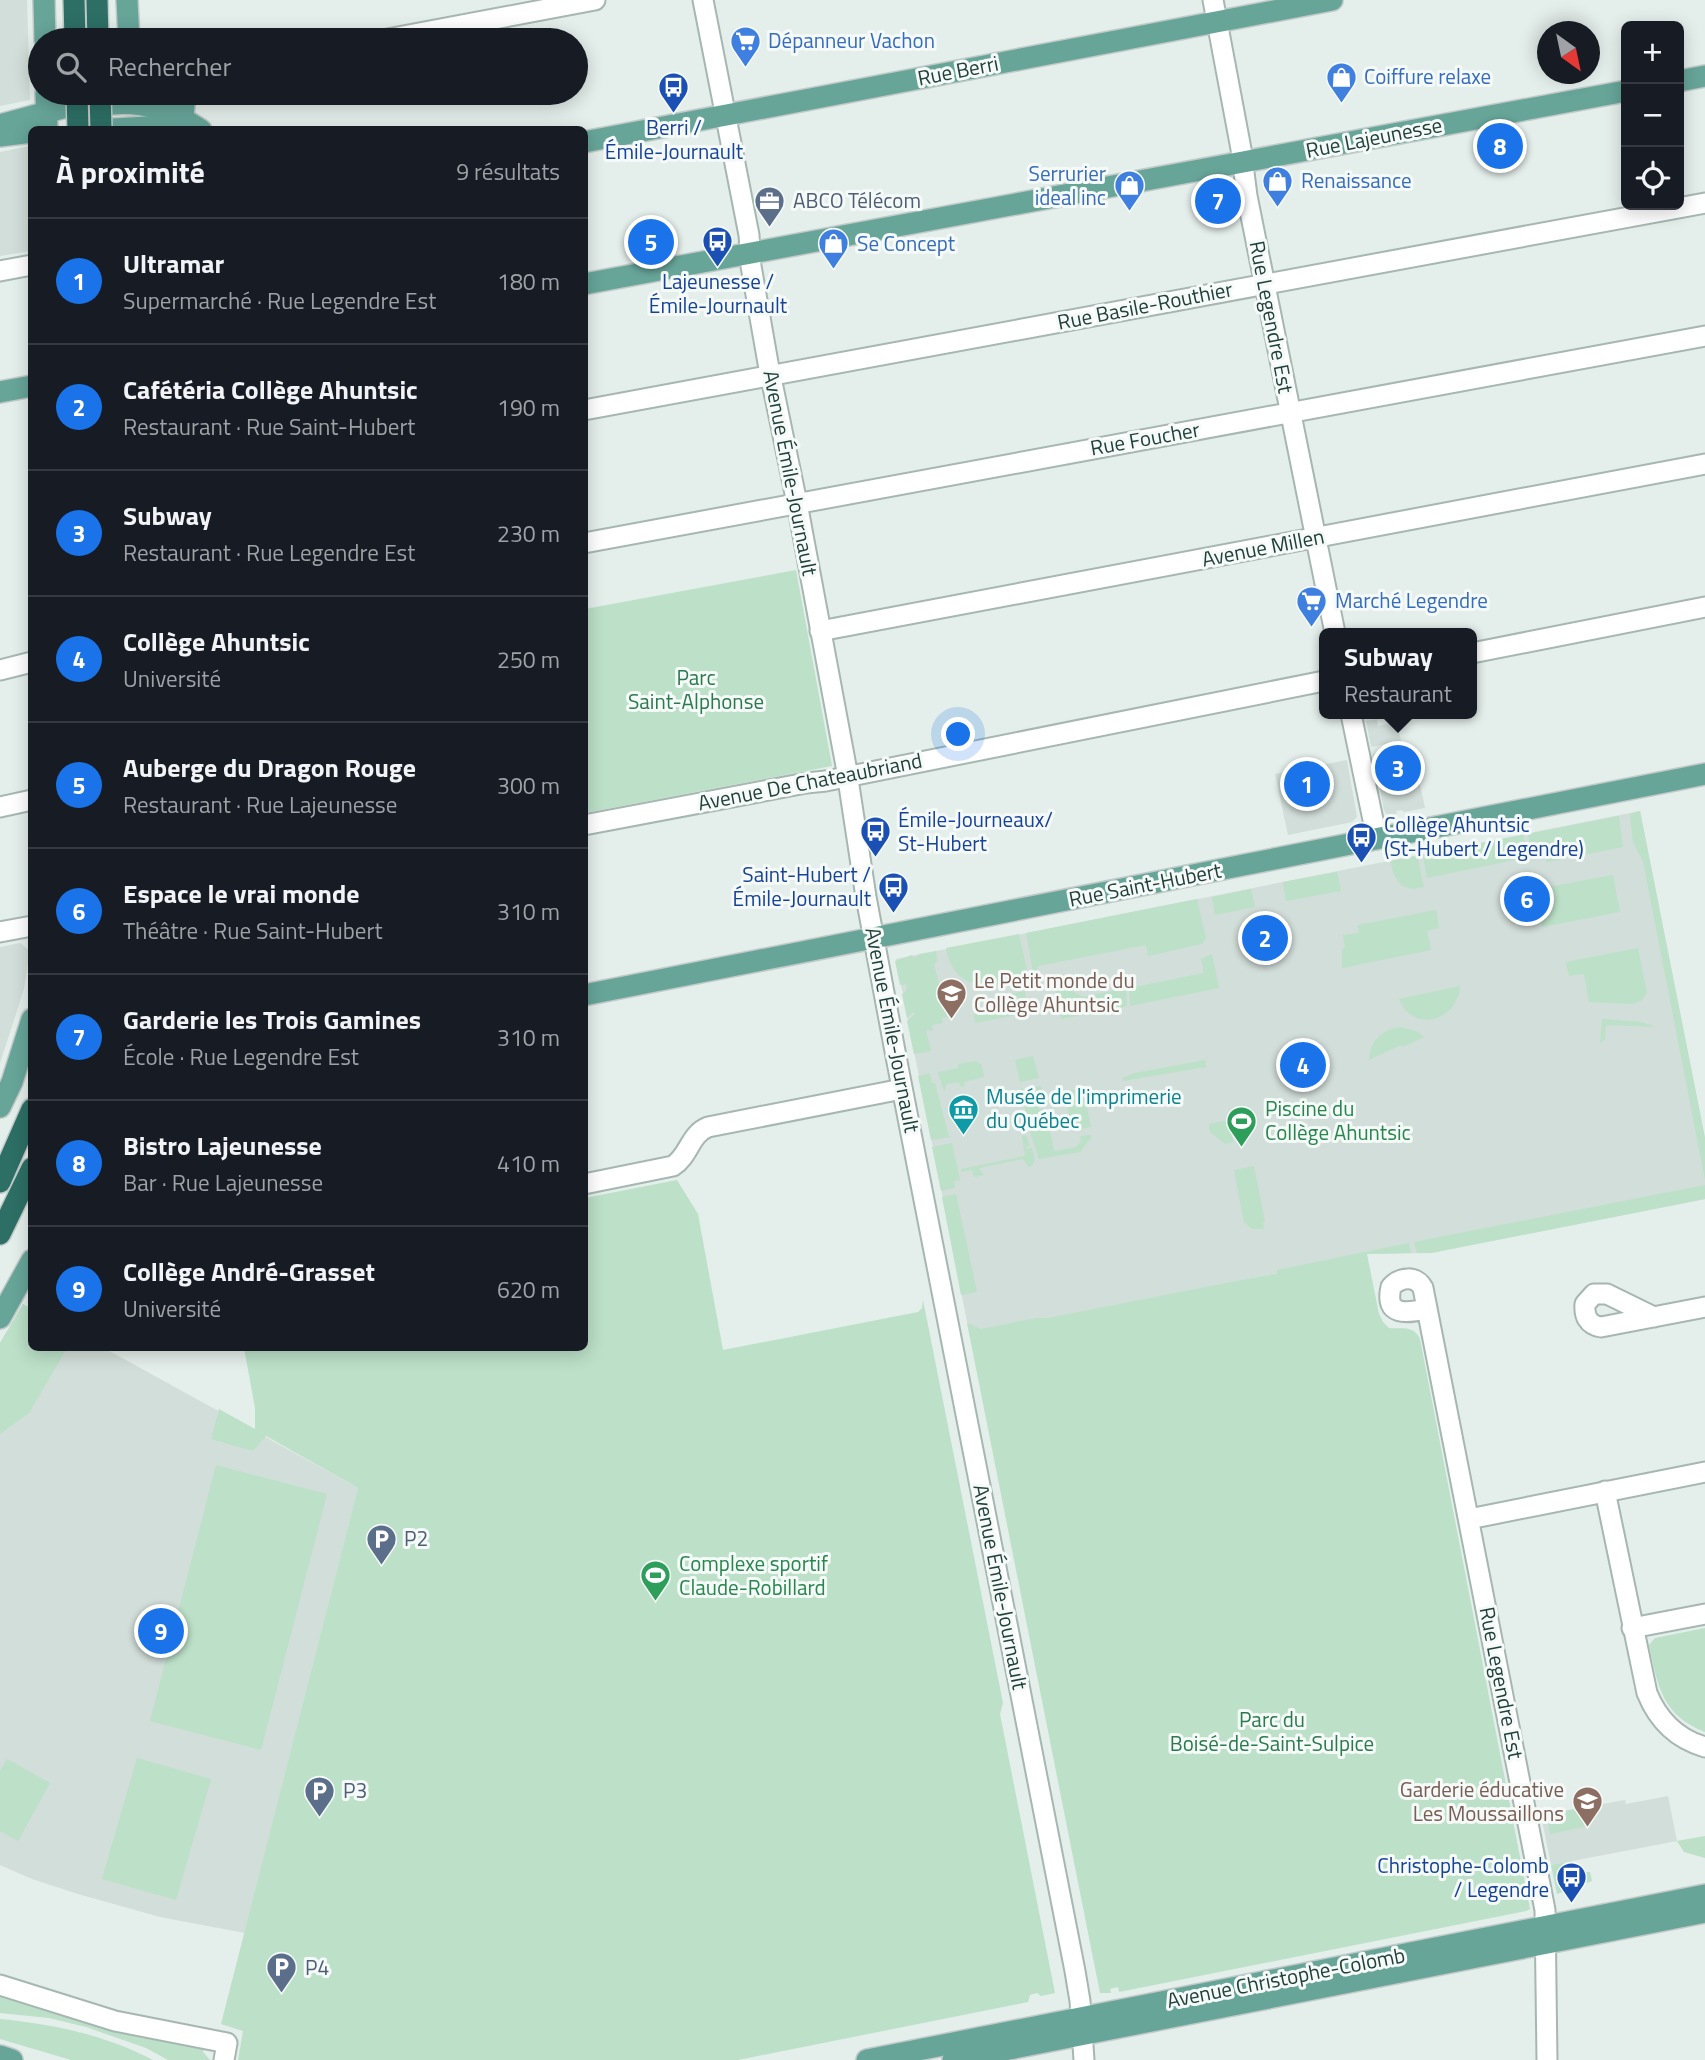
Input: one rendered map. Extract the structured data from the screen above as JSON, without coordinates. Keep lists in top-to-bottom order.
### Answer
{
  "streets": {
    "main road": [
      "Rue Berri",
      "Rue Lajeunesse",
      "Rue Saint-Hubert",
      "Avenue Christophe-Colomb"
    ],
    "street": [
      "Rue Basile-Routhier",
      "Rue Legendre Est",
      "Rue Foucher",
      "Avenue Émile-Journault",
      "Avenue Millen",
      "Avenue De Chateaubriand"
    ]
  },
  "crossings": [
    ["Rue Berri", "Rue Legendre Est"],
    ["Rue Berri", "Avenue Émile-Journault"],
    ["Rue Lajeunesse", "Rue Legendre Est"],
    ["Rue Lajeunesse", "Avenue Émile-Journault"],
    ["Rue Basile-Routhier", "Rue Legendre Est"],
    ["Rue Basile-Routhier", "Avenue Émile-Journault"],
    ["Rue Legendre Est", "Rue Foucher"],
    ["Rue Legendre Est", "Avenue Millen"],
    ["Rue Legendre Est", "Avenue Christophe-Colomb"],
    ["Rue Foucher", "Avenue Émile-Journault"],
    ["Avenue Émile-Journault", "Avenue Millen"],
    ["Avenue Émile-Journault", "Avenue De Chateaubriand"],
    ["Avenue Émile-Journault", "Rue Saint-Hubert"],
    ["Avenue Émile-Journault", "Avenue Christophe-Colomb"]
  ],
  "parks": ["Parc Saint-Alphonse", "Parc du Boisé-de-Saint-Sulpice"],
  "places": {
    "supermarket": ["Dépanneur Vachon", "Marché Legendre"],
    "shop": [
      "Coiffure relaxe",
      "Renaissance",
      "Serrurier ideal inc",
      "Se Concept"
    ],
    "bus stop": [
      "Berri / Émile-Journault",
      "Lajeunesse / Émile-Journault",
      "Émile-Journeaux/ St-Hubert",
      "Collège Ahuntsic (St-Hubert / Legendre)",
      "Saint-Hubert / Émile-Journault",
      "Christophe-Colomb / Legendre"
    ],
    "office": ["ABCO Télécom"],
    "school or university": ["Le Petit monde du Collège Ahuntsic", "Garderie éducative Les Moussaillons"],
    "museum": ["Musée de l'imprimerie du Québec"],
    "sports": ["Piscine du Collège Ahuntsic", "Complexe sportif Claude-Robillard"],
    "parking": ["P2", "P3", "P4"]
  },
  "north": "bottom right",
  "page": {
    "map_buttons": ["+", "−"],
    "search": "Rechercher",
    "pins": [
      "8",
      "7",
      "5",
      "3",
      "1",
      "6",
      "2",
      "4",
      "9"
    ],
    "heading": ["À proximité", "9 résultats"],
    "list": [
      {
        "mark": "1",
        "name": "Ultramar",
        "note": "Supermarché · Rue Legendre Est",
        "value": "180 m"
      },
      {
        "mark": "2",
        "name": "Cafétéria Collège Ahuntsic",
        "note": "Restaurant · Rue Saint-Hubert",
        "value": "190 m"
      },
      {
        "mark": "3",
        "name": "Subway",
        "note": "Restaurant · Rue Legendre Est",
        "value": "230 m"
      },
      {
        "mark": "4",
        "name": "Collège Ahuntsic",
        "note": "Université",
        "value": "250 m"
      },
      {
        "mark": "5",
        "name": "Auberge du Dragon Rouge",
        "note": "Restaurant · Rue Lajeunesse",
        "value": "300 m"
      },
      {
        "mark": "6",
        "name": "Espace le vrai monde",
        "note": "Théâtre · Rue Saint-Hubert",
        "value": "310 m"
      },
      {
        "mark": "7",
        "name": "Garderie les Trois Gamines",
        "note": "École · Rue Legendre Est",
        "value": "310 m"
      },
      {
        "mark": "8",
        "name": "Bistro Lajeunesse",
        "note": "Bar · Rue Lajeunesse",
        "value": "410 m"
      },
      {
        "mark": "9",
        "name": "Collège André-Grasset",
        "note": "Université",
        "value": "620 m"
      }
    ],
    "popup": ["Subway", "Restaurant"]
  }
}
